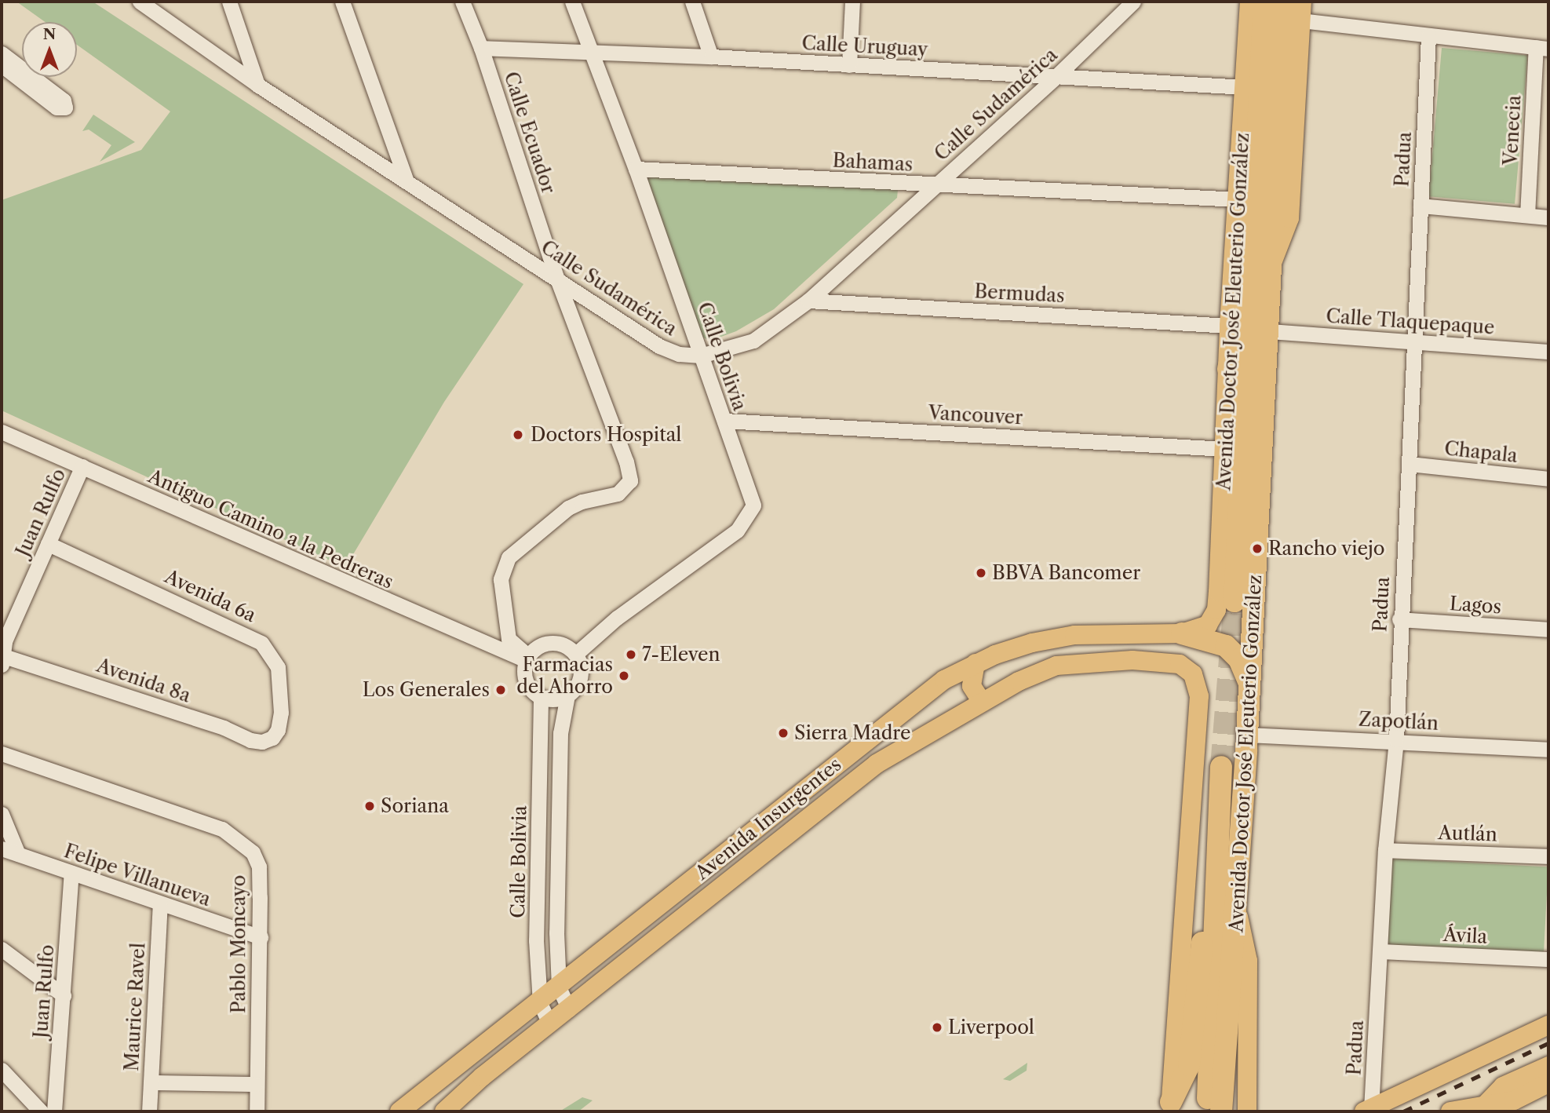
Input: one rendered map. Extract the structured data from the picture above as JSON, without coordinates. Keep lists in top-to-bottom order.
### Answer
{
  "streets": {
    "highway": ["Avenida Doctor José Eleuterio González"],
    "main road": ["Avenida Insurgentes"],
    "street": [
      "Calle Uruguay",
      "Calle Sudamérica",
      "Venecia",
      "Calle Ecuador",
      "Padua",
      "Bahamas",
      "Bermudas",
      "Calle Tlaquepaque",
      "Calle Bolivia",
      "Vancouver",
      "Chapala",
      "Juan Rulfo",
      "Antiguo Camino a la Pedreras",
      "Avenida 6a",
      "Lagos",
      "Avenida 8a",
      "Zapotlán",
      "Autlán",
      "Felipe Villanueva",
      "Ávila",
      "Pablo Moncayo",
      "Maurice Ravel"
    ]
  },
  "crossings": [
    ["Calle Uruguay", "Calle Sudamérica"],
    ["Calle Uruguay", "Calle Ecuador"],
    ["Calle Uruguay", "Avenida Doctor José Eleuterio González"],
    ["Calle Uruguay", "Calle Bolivia"],
    ["Calle Sudamérica", "Calle Ecuador"],
    ["Calle Sudamérica", "Bahamas"],
    ["Calle Sudamérica", "Bermudas"],
    ["Calle Sudamérica", "Calle Bolivia"],
    ["Calle Ecuador", "Calle Bolivia"],
    ["Calle Ecuador", "Antiguo Camino a la Pedreras"],
    ["Padua", "Calle Tlaquepaque"],
    ["Padua", "Chapala"],
    ["Padua", "Lagos"],
    ["Padua", "Zapotlán"],
    ["Padua", "Autlán"],
    ["Padua", "Ávila"],
    ["Bahamas", "Avenida Doctor José Eleuterio González"],
    ["Bahamas", "Calle Bolivia"],
    ["Bermudas", "Avenida Doctor José Eleuterio González"],
    ["Avenida Doctor José Eleuterio González", "Calle Tlaquepaque"],
    ["Avenida Doctor José Eleuterio González", "Vancouver"],
    ["Avenida Doctor José Eleuterio González", "Zapotlán"],
    ["Avenida Doctor José Eleuterio González", "Avenida Insurgentes"],
    ["Calle Bolivia", "Vancouver"],
    ["Calle Bolivia", "Antiguo Camino a la Pedreras"],
    ["Calle Bolivia", "Avenida Insurgentes"],
    ["Juan Rulfo", "Antiguo Camino a la Pedreras"],
    ["Juan Rulfo", "Avenida 6a"],
    ["Juan Rulfo", "Avenida 8a"],
    ["Juan Rulfo", "Felipe Villanueva"],
    ["Avenida 6a", "Avenida 8a"],
    ["Felipe Villanueva", "Pablo Moncayo"],
    ["Felipe Villanueva", "Maurice Ravel"]
  ],
  "places": [
    "Doctors Hospital",
    "Rancho viejo",
    "BBVA Bancomer",
    "7-Eleven",
    "Farmacias del Ahorro",
    "Los Generales",
    "Sierra Madre",
    "Soriana",
    "Liverpool"
  ],
  "north": "top"
}
